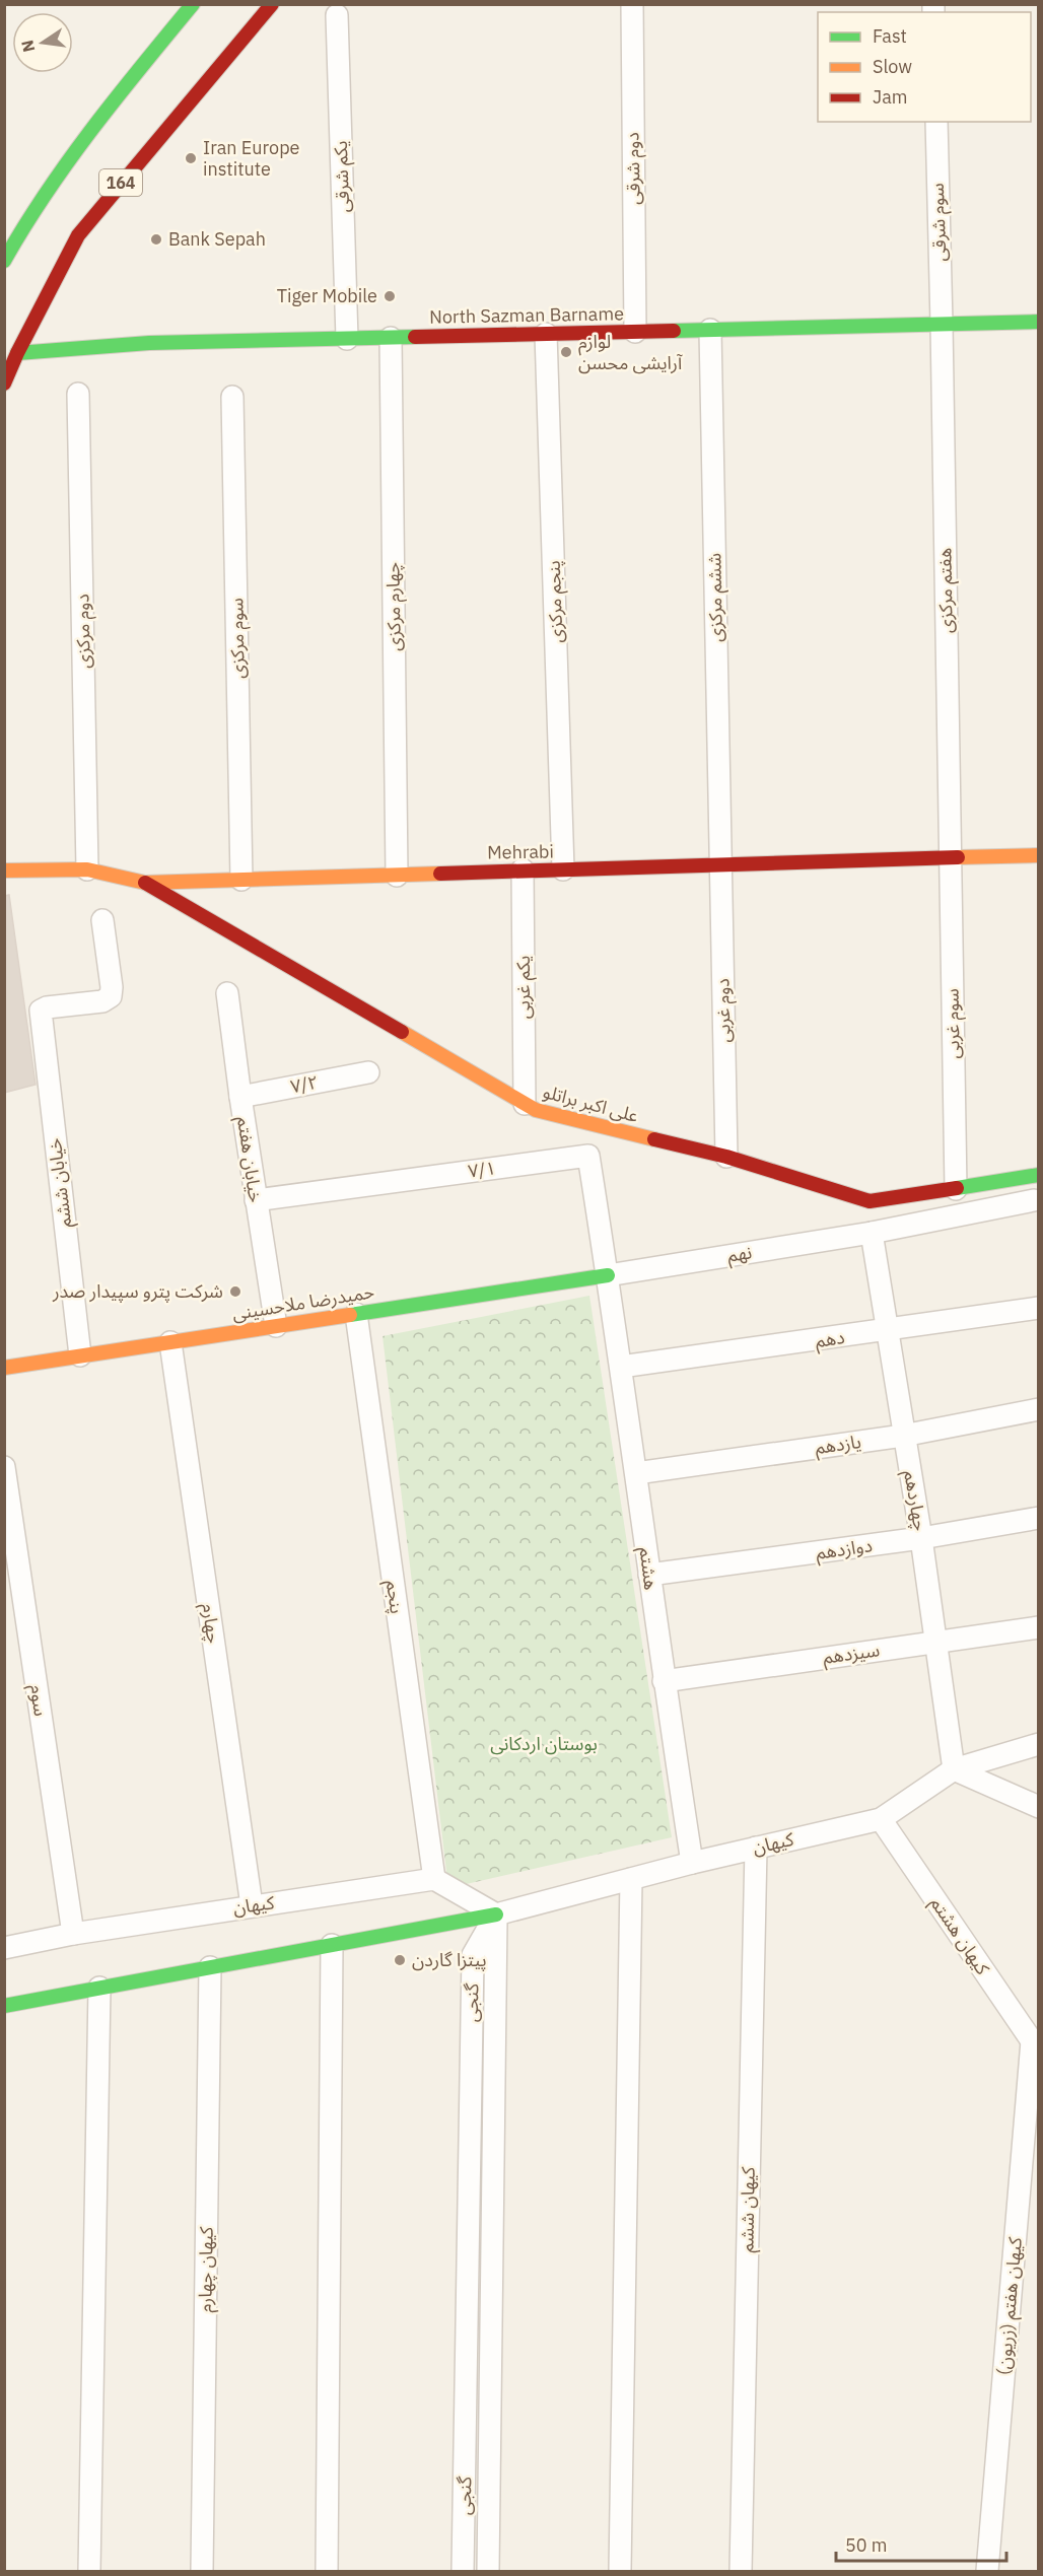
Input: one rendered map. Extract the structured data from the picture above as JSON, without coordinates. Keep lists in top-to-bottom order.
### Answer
{
  "streets": {
    "street": [
      "دوم شرقی",
      "یکم شرقی",
      "164",
      "سوم شرقی",
      "North Sazman Barname",
      "هفتم مرکزی",
      "ششم مرکزی",
      "پنجم مرکزی",
      "چهارم مرکزی",
      "دوم مرکزی",
      "سوم مرکزی",
      "Mehrabi",
      "یکم غربی",
      "دوم غربی",
      "سوم غربی",
      "۷/۲",
      "علی اکبر براتلو",
      "خیابان هفتم",
      "۷/۱",
      "خیابان ششم",
      "نهم",
      "حمیدرضا ملاحسینی",
      "دهم",
      "یازدهم",
      "چهاردهم",
      "دوازدهم",
      "هشتم",
      "پنجم",
      "چهارم",
      "سیزدهم",
      "سوم",
      "کیهان",
      "کیهان هشتم",
      "گنجی",
      "کیهان ششم",
      "کیهان چهارم",
      "کیهان هفتم (زریون)"
    ]
  },
  "crossings": [
    ["دوم شرقی", "North Sazman Barname"],
    ["یکم شرقی", "North Sazman Barname"],
    ["164", "North Sazman Barname"],
    ["سوم شرقی", "North Sazman Barname"],
    ["سوم شرقی", "هفتم مرکزی"],
    ["North Sazman Barname", "هفتم مرکزی"],
    ["North Sazman Barname", "ششم مرکزی"],
    ["North Sazman Barname", "پنجم مرکزی"],
    ["North Sazman Barname", "چهارم مرکزی"],
    ["هفتم مرکزی", "Mehrabi"],
    ["هفتم مرکزی", "سوم غربی"],
    ["ششم مرکزی", "Mehrabi"],
    ["ششم مرکزی", "دوم غربی"],
    ["پنجم مرکزی", "Mehrabi"],
    ["چهارم مرکزی", "Mehrabi"],
    ["دوم مرکزی", "Mehrabi"],
    ["سوم مرکزی", "Mehrabi"],
    ["Mehrabi", "یکم غربی"],
    ["Mehrabi", "دوم غربی"],
    ["Mehrabi", "سوم غربی"],
    ["Mehrabi", "علی اکبر براتلو"],
    ["یکم غربی", "علی اکبر براتلو"],
    ["دوم غربی", "علی اکبر براتلو"],
    ["سوم غربی", "علی اکبر براتلو"],
    ["۷/۲", "خیابان هفتم"],
    ["خیابان هفتم", "۷/۱"],
    ["خیابان هفتم", "حمیدرضا ملاحسینی"],
    ["۷/۱", "نهم"],
    ["۷/۱", "حمیدرضا ملاحسینی"],
    ["۷/۱", "هشتم"],
    ["خیابان ششم", "حمیدرضا ملاحسینی"],
    ["نهم", "حمیدرضا ملاحسینی"],
    ["نهم", "چهاردهم"],
    ["نهم", "هشتم"],
    ["حمیدرضا ملاحسینی", "هشتم"],
    ["حمیدرضا ملاحسینی", "پنجم"],
    ["حمیدرضا ملاحسینی", "چهارم"],
    ["دهم", "چهاردهم"],
    ["دهم", "هشتم"],
    ["یازدهم", "چهاردهم"],
    ["یازدهم", "هشتم"],
    ["چهاردهم", "دوازدهم"],
    ["چهاردهم", "سیزدهم"],
    ["چهاردهم", "کیهان"],
    ["دوازدهم", "هشتم"],
    ["هشتم", "سیزدهم"],
    ["هشتم", "کیهان"],
    ["پنجم", "کیهان"],
    ["چهارم", "کیهان"],
    ["سوم", "کیهان"],
    ["کیهان", "کیهان هشتم"],
    ["کیهان", "گنجی"],
    ["کیهان", "کیهان ششم"],
    ["کیهان", "کیهان چهارم"],
    ["کیهان هشتم", "کیهان هفتم (زریون)"]
  ],
  "parks": ["بوستان اردکانی"],
  "places": [
    "Iran Europe institute",
    "Bank Sepah",
    "Tiger Mobile",
    "لوازم آرایشی محسن",
    "شرکت پترو سپیدار صدر",
    "پیتزا گاردن"
  ],
  "legend": ["Fast", "Slow", "Jam"],
  "scale_bar": "50 m",
  "north": "left"
}
